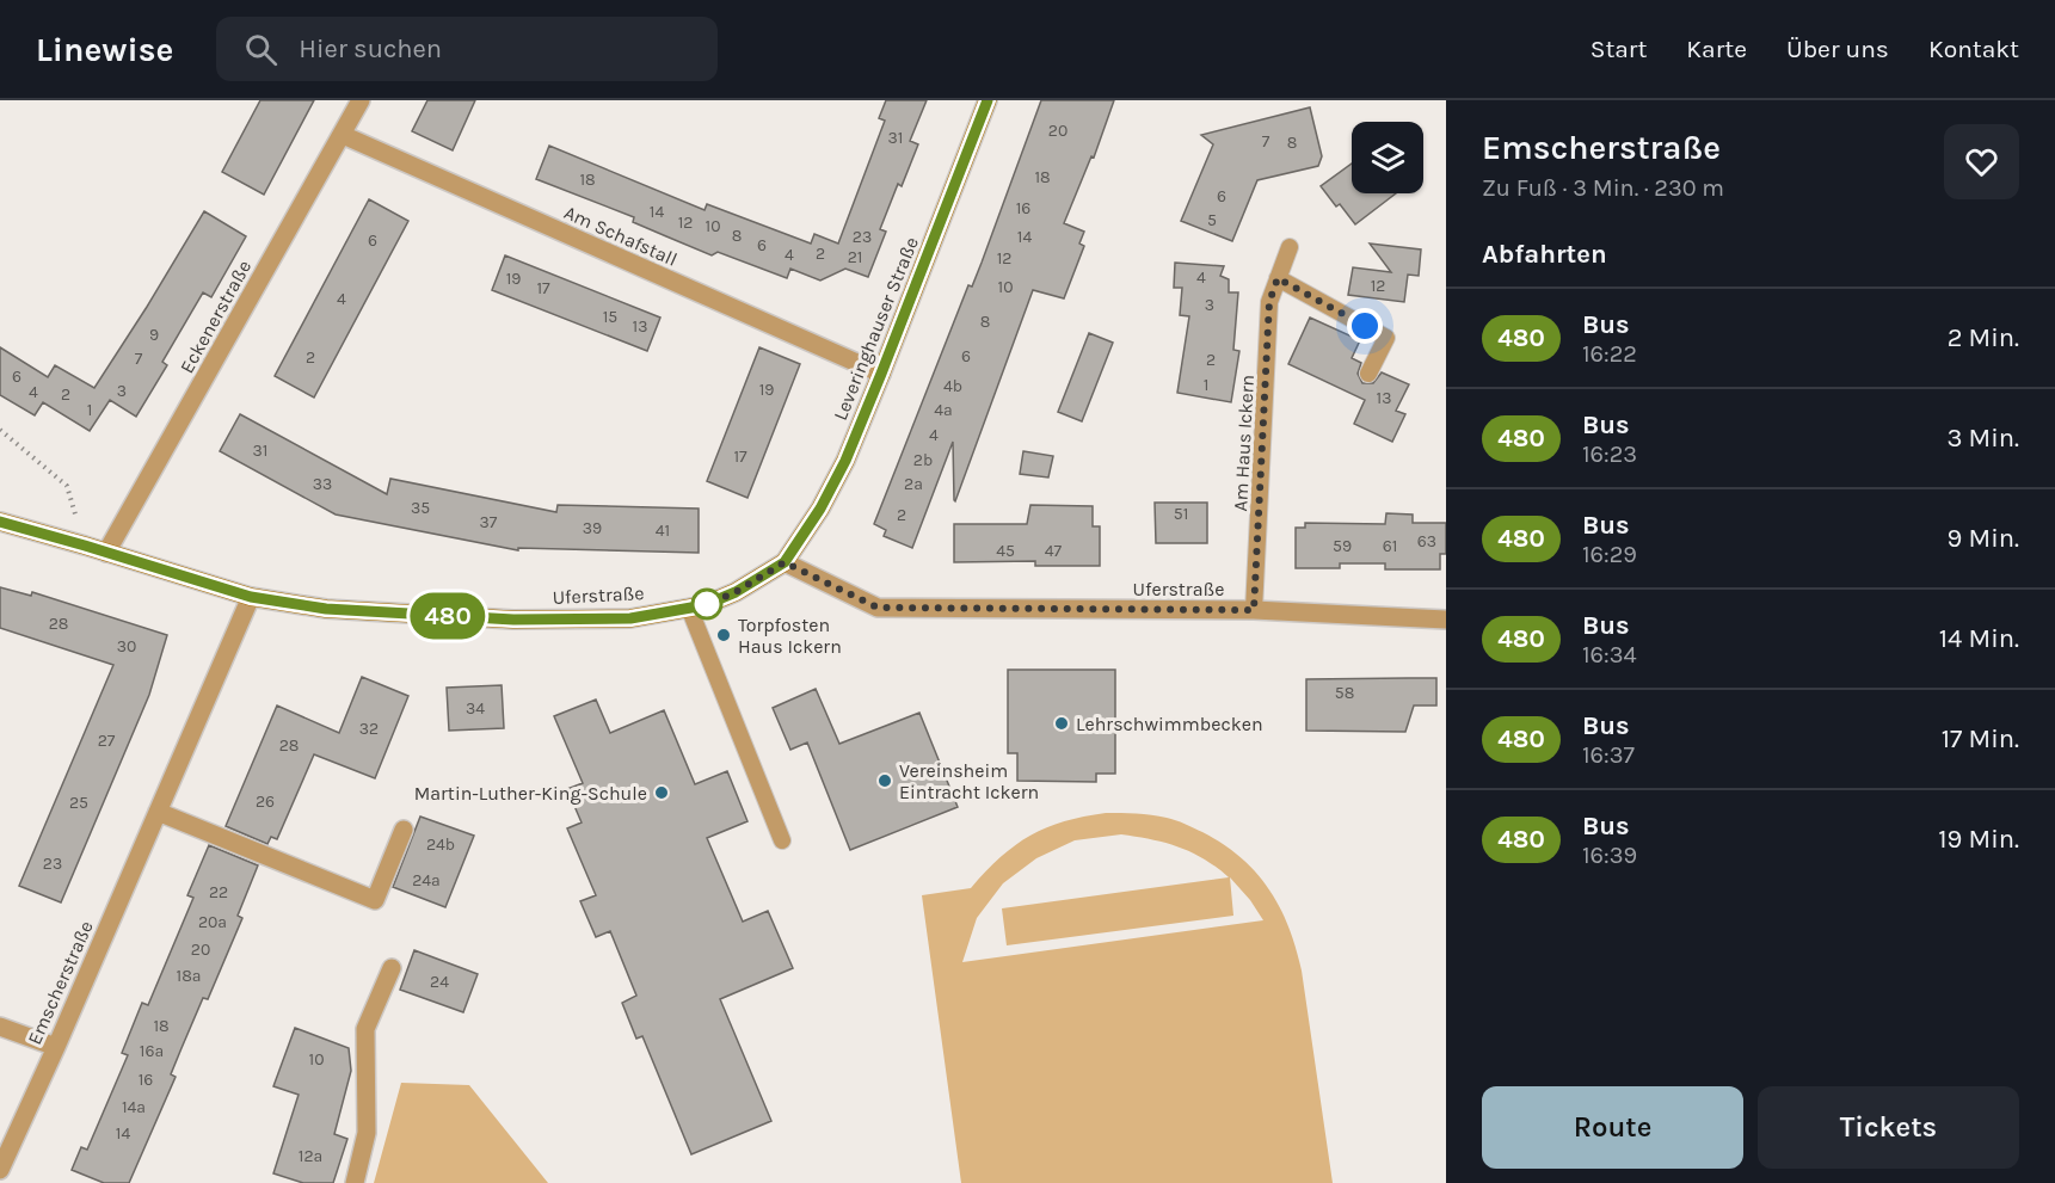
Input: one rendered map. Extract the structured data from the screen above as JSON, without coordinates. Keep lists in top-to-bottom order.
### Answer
{
  "streets": {
    "main road": ["Leveringhauser Straße", "Uferstraße"],
    "street": ["Am Schafstall", "Eckenerstraße", "Emscherstraße"],
    "lane": ["Am Haus Ickern"]
  },
  "crossings": [
    ["Am Schafstall", "Eckenerstraße"],
    ["Am Schafstall", "Leveringhauser Straße"],
    ["Eckenerstraße", "Uferstraße"],
    ["Leveringhauser Straße", "Uferstraße"],
    ["Am Haus Ickern", "Uferstraße"],
    ["Uferstraße", "Emscherstraße"]
  ],
  "places": [
    "Torpfosten Haus Ickern",
    "Lehrschwimmbecken",
    "Vereinsheim Eintracht Ickern",
    "Martin-Luther-King-Schule"
  ],
  "lines": ["bus line 480"],
  "house_numbers": [
    "20",
    "31",
    "7",
    "8",
    "18",
    "18",
    "6",
    "16",
    "14",
    "5",
    "12",
    "10",
    "8",
    "23",
    "14",
    "6",
    "6",
    "2",
    "4",
    "21",
    "12",
    "4",
    "19",
    "12",
    "10",
    "17",
    "4",
    "3",
    "15",
    "8",
    "13",
    "9",
    "6",
    "2",
    "7",
    "2",
    "6",
    "1",
    "4b",
    "19",
    "3",
    "4",
    "2",
    "13",
    "1",
    "4a",
    "4",
    "31",
    "17",
    "2b",
    "33",
    "2a",
    "35",
    "51",
    "2",
    "37",
    "39",
    "41",
    "63",
    "59",
    "61",
    "45",
    "47",
    "28",
    "30",
    "58",
    "34",
    "32",
    "27",
    "28",
    "26",
    "25",
    "24b",
    "23",
    "24a",
    "22",
    "20a",
    "20",
    "18a",
    "24",
    "18",
    "16a",
    "10",
    "16",
    "14a",
    "14",
    "12a"
  ],
  "page": {
    "header": "Linewise",
    "search": "Hier suchen",
    "nav": [
      "Start",
      "Karte",
      "Über uns",
      "Kontakt"
    ],
    "on_map": "480",
    "heading": [
      ["Emscherstraße", "Zu Fuß · 3 Min. · 230 m"],
      "Abfahrten"
    ],
    "list": [
      {
        "mark": "480",
        "name": "Bus",
        "note": "16:22",
        "value": "2 Min."
      },
      {
        "mark": "480",
        "name": "Bus",
        "note": "16:23",
        "value": "3 Min."
      },
      {
        "mark": "480",
        "name": "Bus",
        "note": "16:29",
        "value": "9 Min."
      },
      {
        "mark": "480",
        "name": "Bus",
        "note": "16:34",
        "value": "14 Min."
      },
      {
        "mark": "480",
        "name": "Bus",
        "note": "16:37",
        "value": "17 Min."
      },
      {
        "mark": "480",
        "name": "Bus",
        "note": "16:39",
        "value": "19 Min."
      }
    ],
    "buttons": ["Route", "Tickets"]
  }
}
